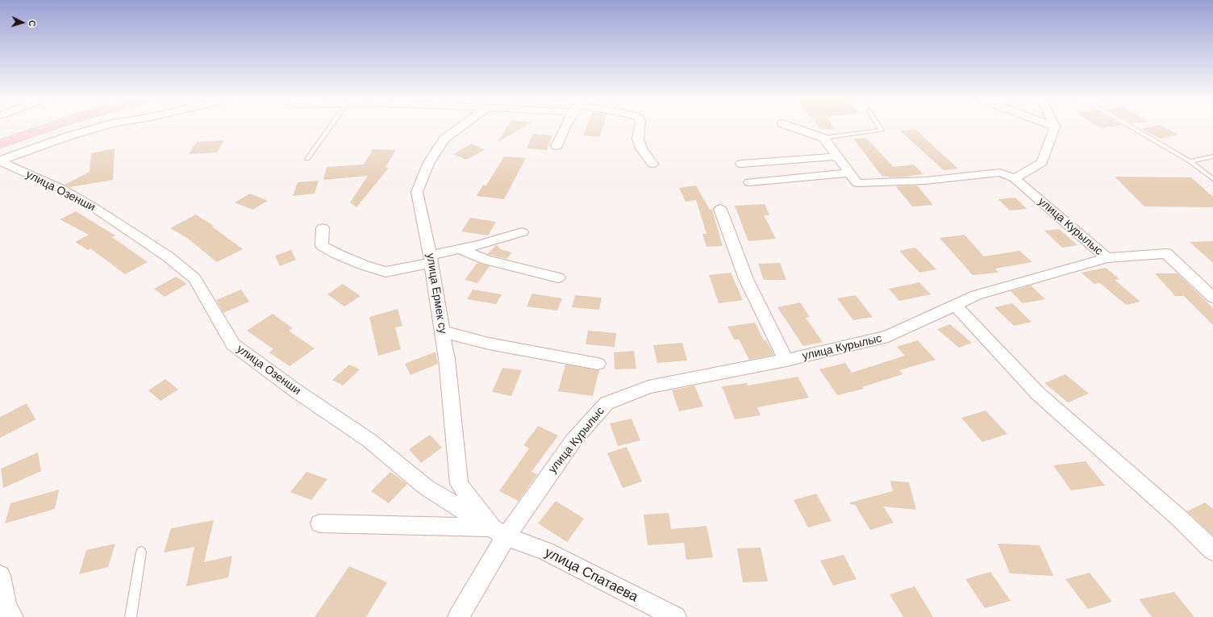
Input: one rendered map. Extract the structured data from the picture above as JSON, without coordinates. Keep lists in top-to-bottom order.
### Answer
{
  "streets": {
    "street": [
      "улица Озенши",
      "улица Курылыс",
      "улица Ермек су",
      "улица Спатаева"
    ]
  },
  "crossings": [
    ["улица Озенши", "улица Курылыс"],
    ["улица Озенши", "улица Ермек су"],
    ["улица Озенши", "улица Спатаева"],
    ["улица Курылыс", "улица Ермек су"],
    ["улица Курылыс", "улица Спатаева"],
    ["улица Ермек су", "улица Спатаева"]
  ],
  "north": "right"
}
